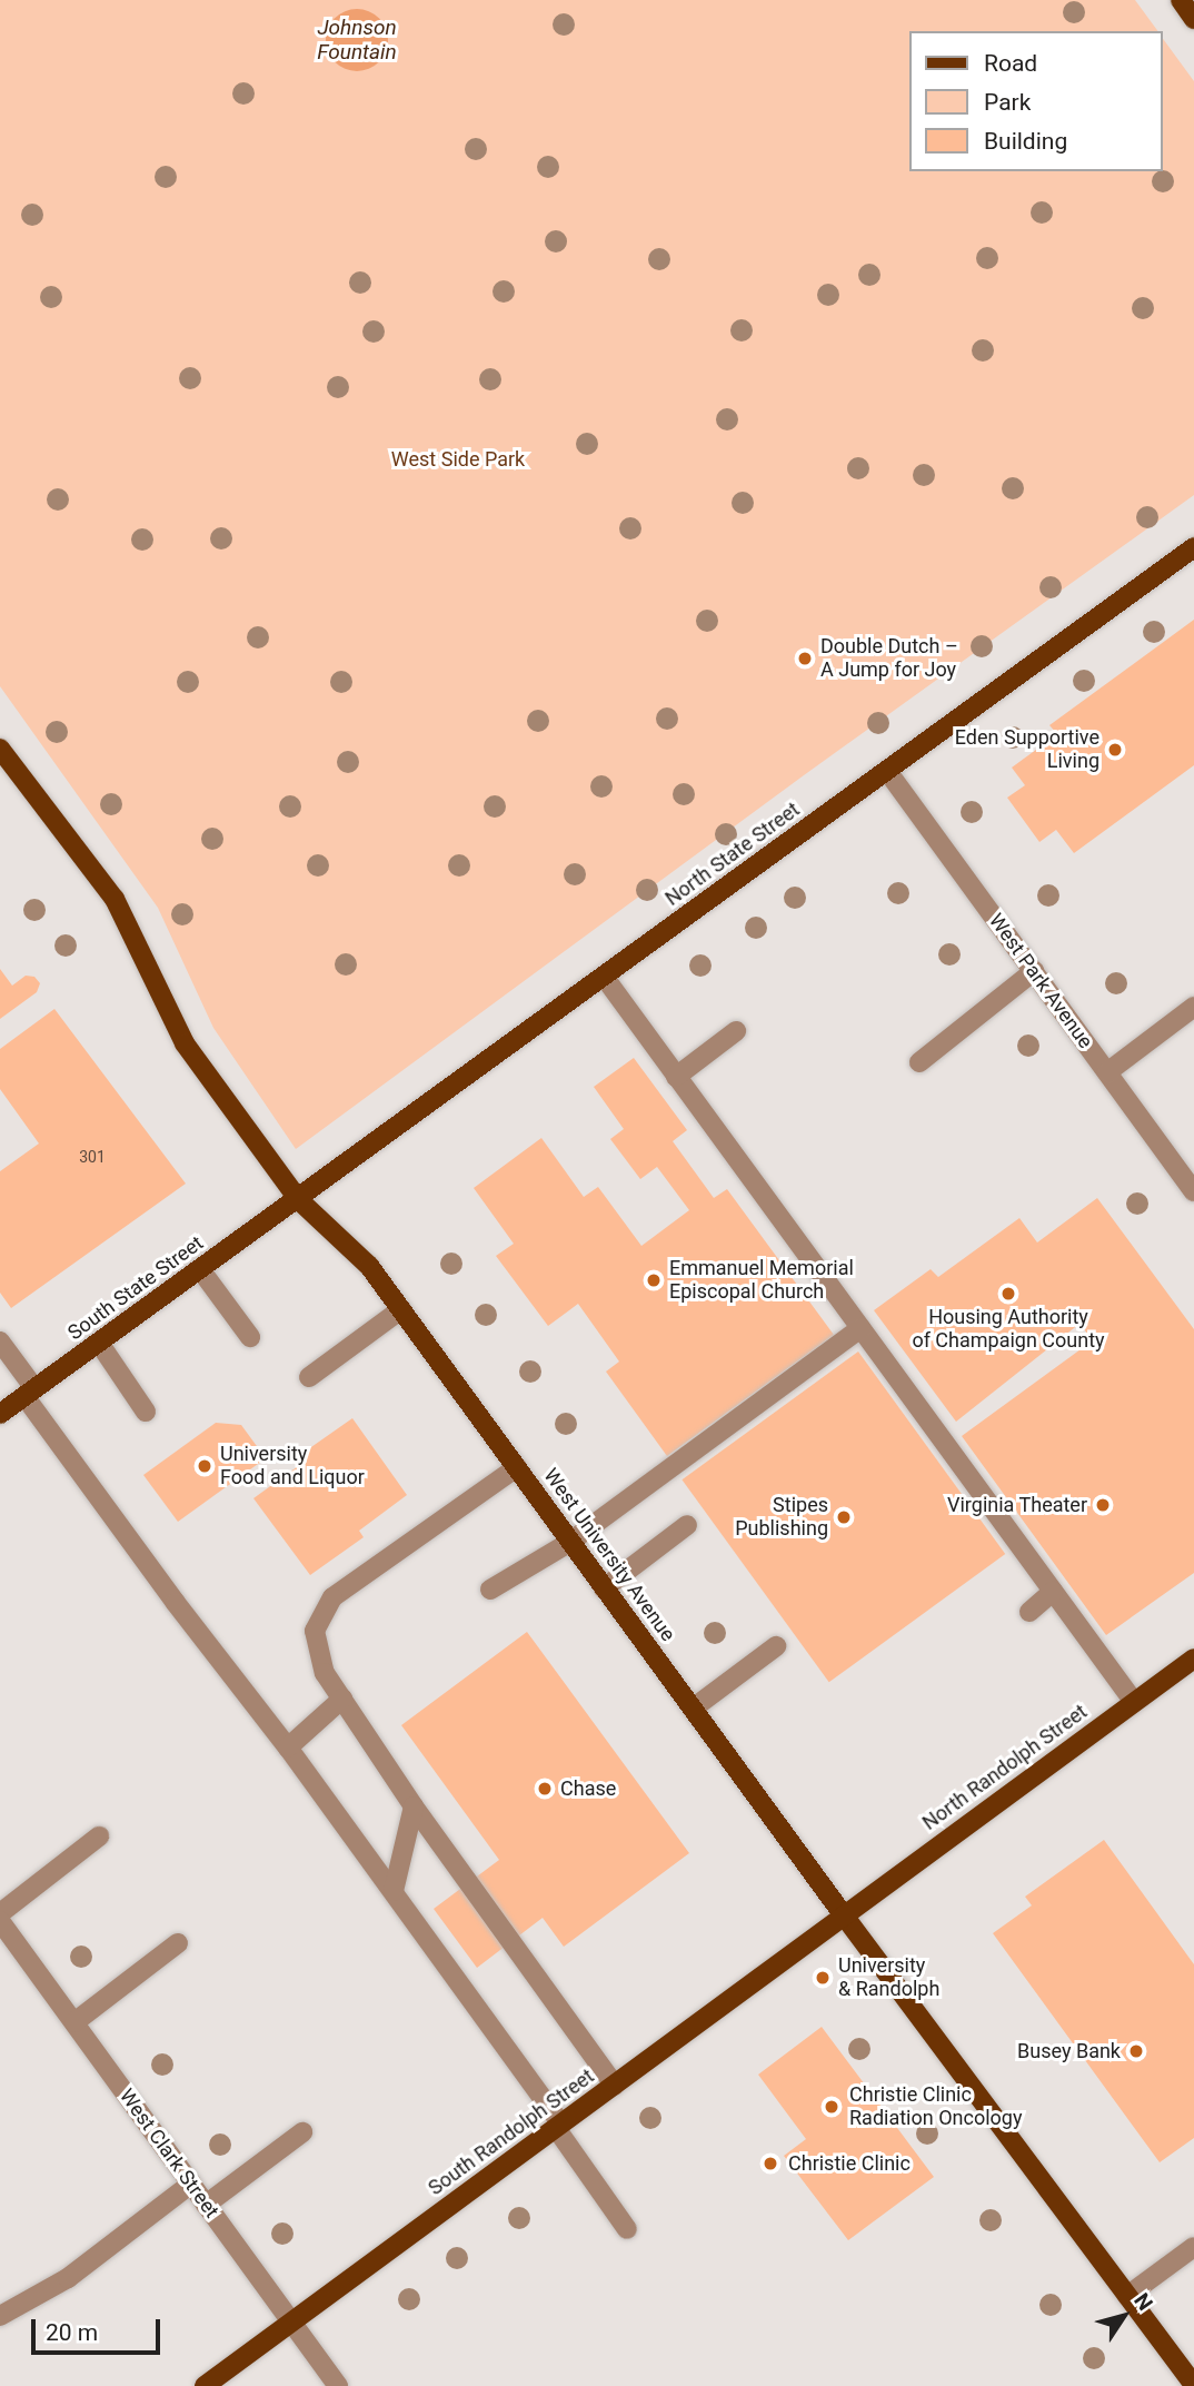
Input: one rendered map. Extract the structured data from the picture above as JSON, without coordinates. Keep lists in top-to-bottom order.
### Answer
{
  "streets": {
    "main road": [
      "North State Street",
      "South State Street",
      "West University Avenue",
      "North Randolph Street",
      "South Randolph Street"
    ],
    "street": ["West Park Avenue", "West Clark Street"]
  },
  "crossings": [
    ["North State Street", "West Park Avenue"],
    ["North State Street", "South State Street"],
    ["North State Street", "West University Avenue"],
    ["South State Street", "West University Avenue"],
    ["West University Avenue", "North Randolph Street"],
    ["West University Avenue", "South Randolph Street"],
    ["North Randolph Street", "South Randolph Street"],
    ["South Randolph Street", "West Clark Street"]
  ],
  "water": ["Johnson Fountain"],
  "parks": ["West Side Park"],
  "places": [
    "Double Dutch – A Jump for Joy",
    "Eden Supportive Living",
    "Emmanuel Memorial Episcopal Church",
    "Housing Authority of Champaign County",
    "University Food and Liquor",
    "Virginia Theater",
    "Stipes Publishing",
    "Chase",
    "University & Randolph",
    "Busey Bank",
    "Christie Clinic Radiation Oncology",
    "Christie Clinic"
  ],
  "house_numbers": ["301"],
  "legend": ["Road", "Park", "Building"],
  "scale_bar": "20 m",
  "north": "top right"
}
